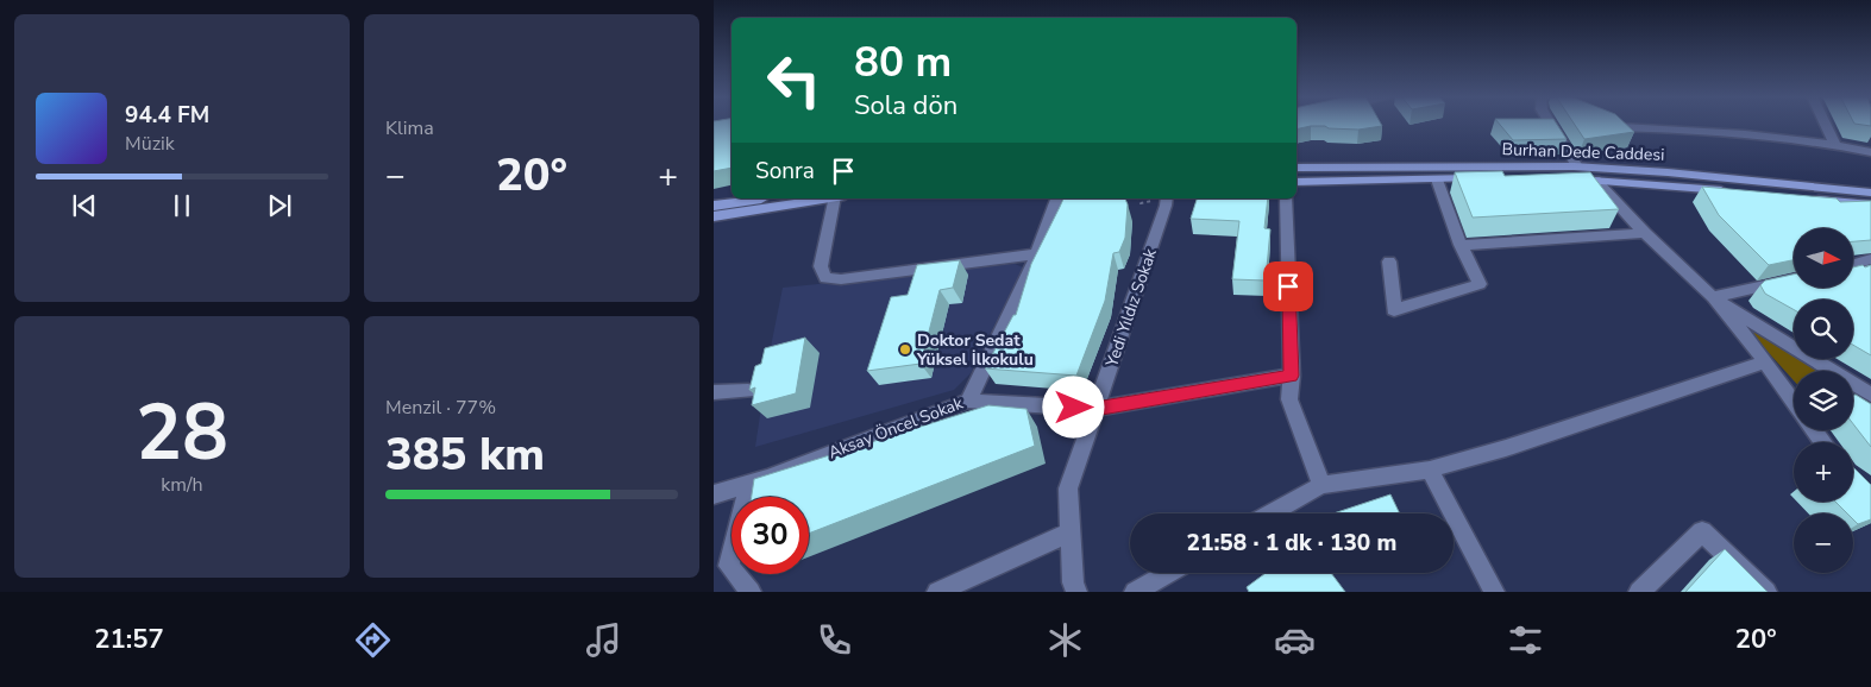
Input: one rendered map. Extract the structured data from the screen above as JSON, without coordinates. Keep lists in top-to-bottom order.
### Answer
{
  "streets": {
    "main road": ["Burhan Dede Caddesi"],
    "street": ["Yedi Yıldız Sokak", "Aksay Öncel Sokak"]
  },
  "places": ["Doktor Sedat Yüksel İlkokulu"],
  "north": "right",
  "page": {
    "tile": [
      "Klima",
      ["28", "km/h"],
      ["Menzil · 77%", "385 km"]
    ],
    "turn": ["80 m", "Sola dön"],
    "song": ["94.4 FM", "Müzik"],
    "then": "Sonra",
    "heat": ["−", "20°", "+"],
    "map_buttons": ["+", "−"],
    "limit": "30",
    "trip": "21:58 · 1 dk · 130 m",
    "tabs": ["21:57", "20°"]
  }
}
